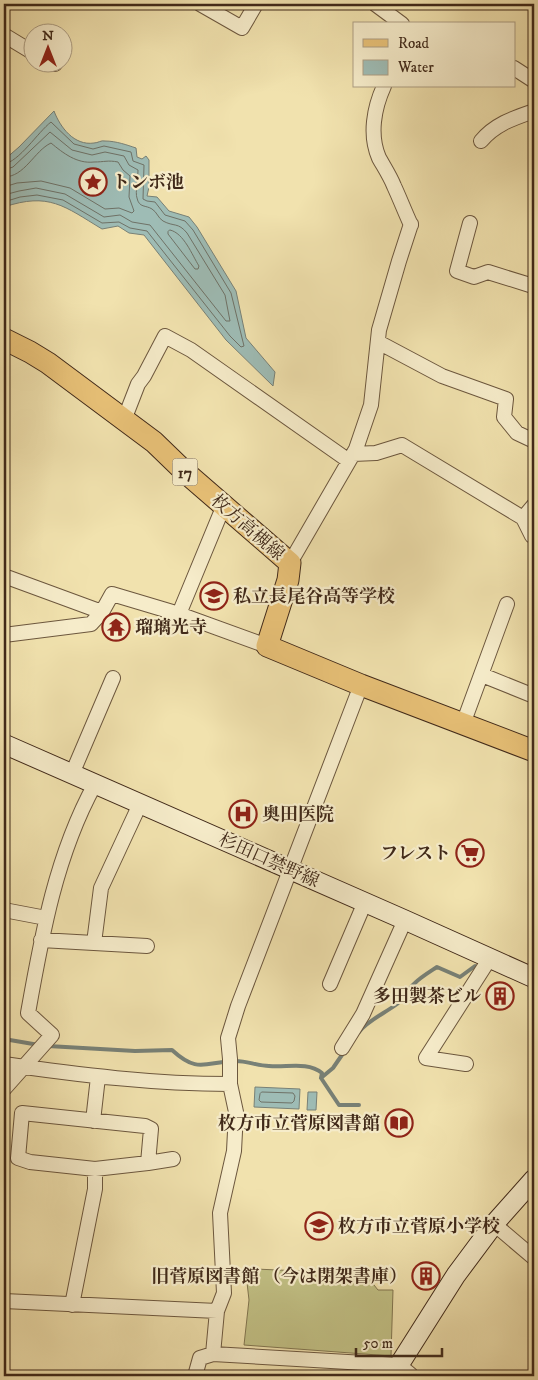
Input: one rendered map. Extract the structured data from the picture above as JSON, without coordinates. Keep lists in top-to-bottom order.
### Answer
{
  "streets": {
    "main road": ["17", "枚方高槻線", "杉田口禁野線"]
  },
  "places": {
    "place": ["トンボ池"],
    "school or university": ["私立長尾谷高等学校", "枚方市立菅原小学校"],
    "temple": ["瑠璃光寺"],
    "hospital": ["奥田医院"],
    "supermarket": ["フレスト"],
    "building": ["多田製茶ビル", "旧菅原図書館 （今は閉架書庫）"],
    "library": ["枚方市立菅原図書館"]
  },
  "legend": ["Road", "Water"],
  "scale_bar": "50 m",
  "north": "top"
}
